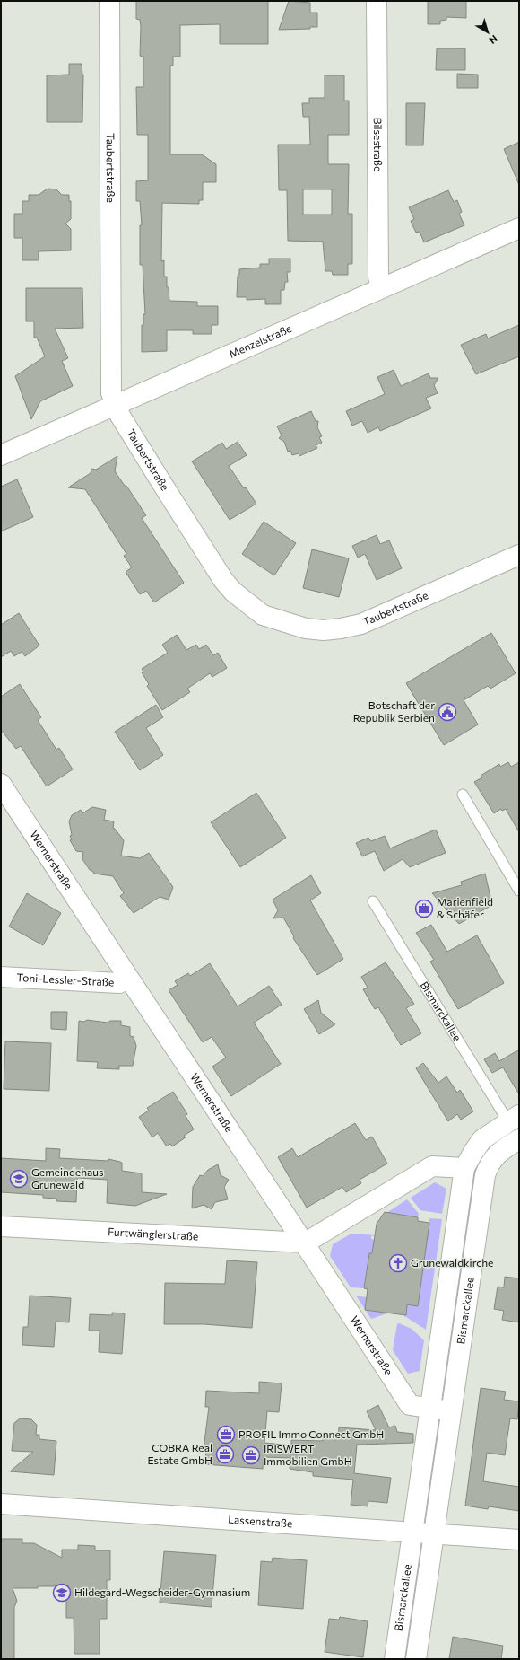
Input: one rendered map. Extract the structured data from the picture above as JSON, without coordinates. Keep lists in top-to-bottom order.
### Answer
{
  "streets": {
    "street": [
      "Bilsestraße",
      "Taubertstraße",
      "Menzelstraße",
      "Wernerstraße",
      "Toni-Lessler-Straße",
      "Bismarckallee",
      "Furtwänglerstraße",
      "Lassenstraße"
    ]
  },
  "crossings": [
    ["Bilsestraße", "Menzelstraße"],
    ["Taubertstraße", "Menzelstraße"],
    ["Wernerstraße", "Toni-Lessler-Straße"],
    ["Wernerstraße", "Bismarckallee"],
    ["Wernerstraße", "Furtwänglerstraße"],
    ["Bismarckallee", "Lassenstraße"]
  ],
  "places": {
    "public building": ["Botschaft der Republik Serbien"],
    "office": [
      "Marienfield & Schäfer",
      "PROFIL Immo Connect GmbH",
      "COBRA Real Estate GmbH",
      "IRISWERT Immobilien GmbH"
    ],
    "school or university": ["Gemeindehaus Grunewald", "Hildegard-Wegscheider-Gymnasium"],
    "church": ["Grunewaldkirche"]
  },
  "north": "bottom right"
}
